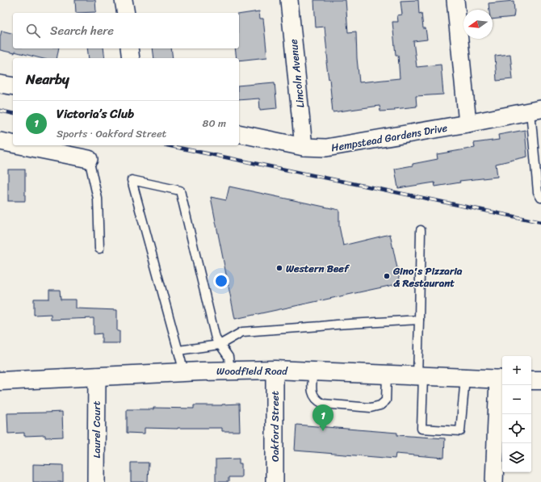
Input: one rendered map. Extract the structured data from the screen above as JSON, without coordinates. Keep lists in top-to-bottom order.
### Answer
{
  "streets": {
    "main road": ["Woodfield Road"],
    "street": [
      "Lincoln Avenue",
      "Hempstead Gardens Drive",
      "Oakford Street",
      "Laurel Court"
    ]
  },
  "crossings": [
    ["Lincoln Avenue", "Hempstead Gardens Drive"],
    ["Woodfield Road", "Oakford Street"],
    ["Woodfield Road", "Laurel Court"]
  ],
  "places": ["Western Beef", "Gino's Pizzaria & Restaurant"],
  "north": "left",
  "page": {
    "search": "Search here",
    "heading": "Nearby",
    "list": [
      {
        "mark": "1",
        "name": "Victoria’s Club",
        "note": "Sports · Oakford Street",
        "value": "80 m"
      }
    ],
    "map_buttons": ["+", "−"],
    "pins": "1"
  }
}
